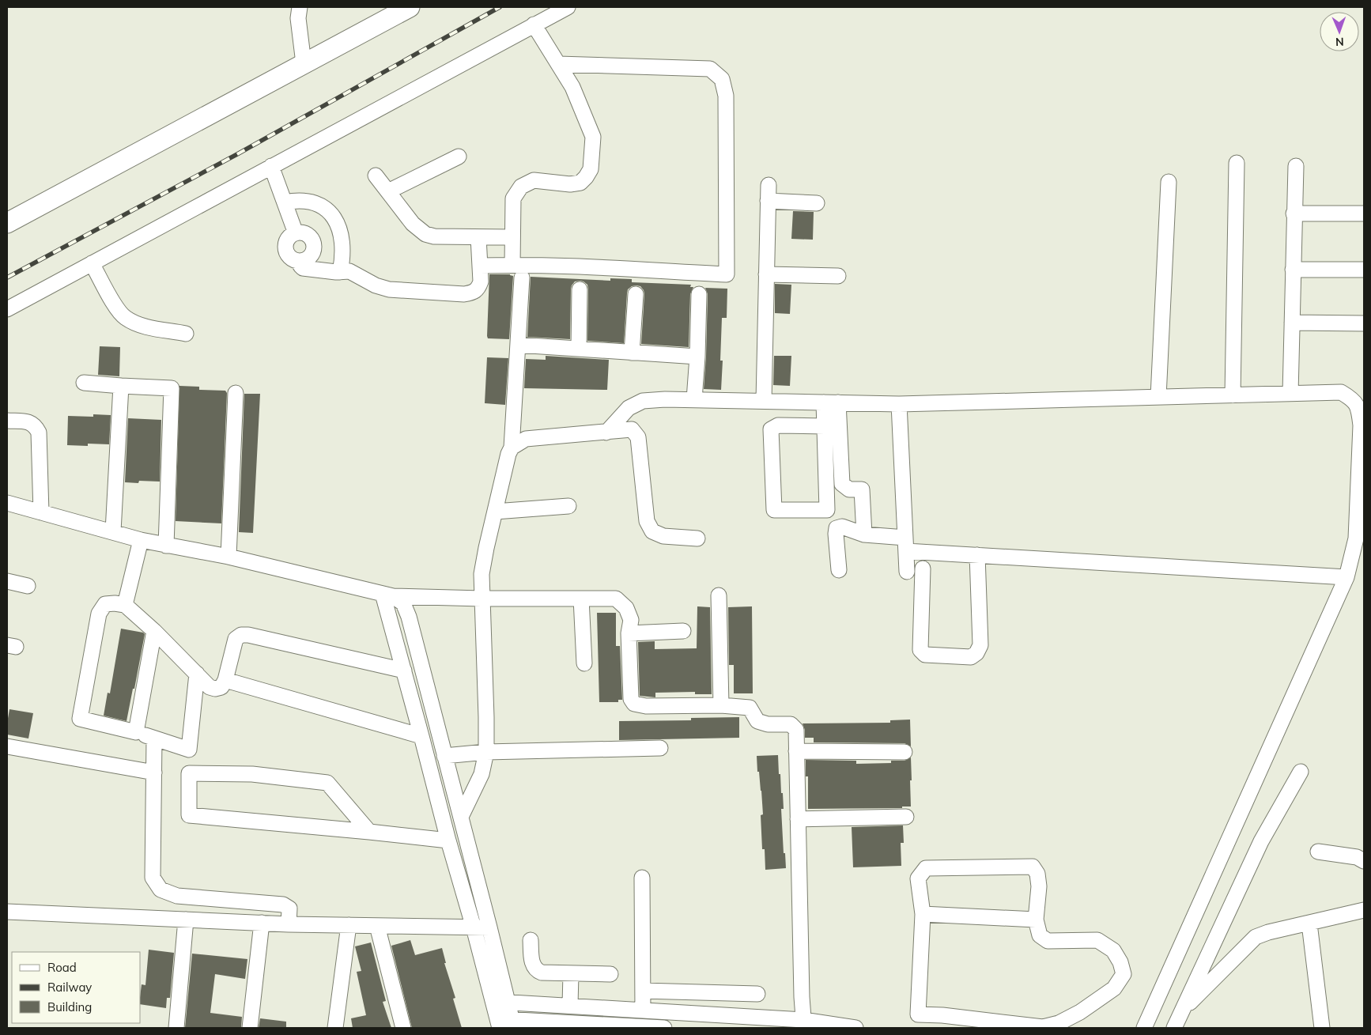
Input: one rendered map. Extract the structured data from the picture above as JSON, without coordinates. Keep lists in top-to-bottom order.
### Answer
{
  "legend": ["Road", "Railway", "Building"],
  "north": "bottom"
}
